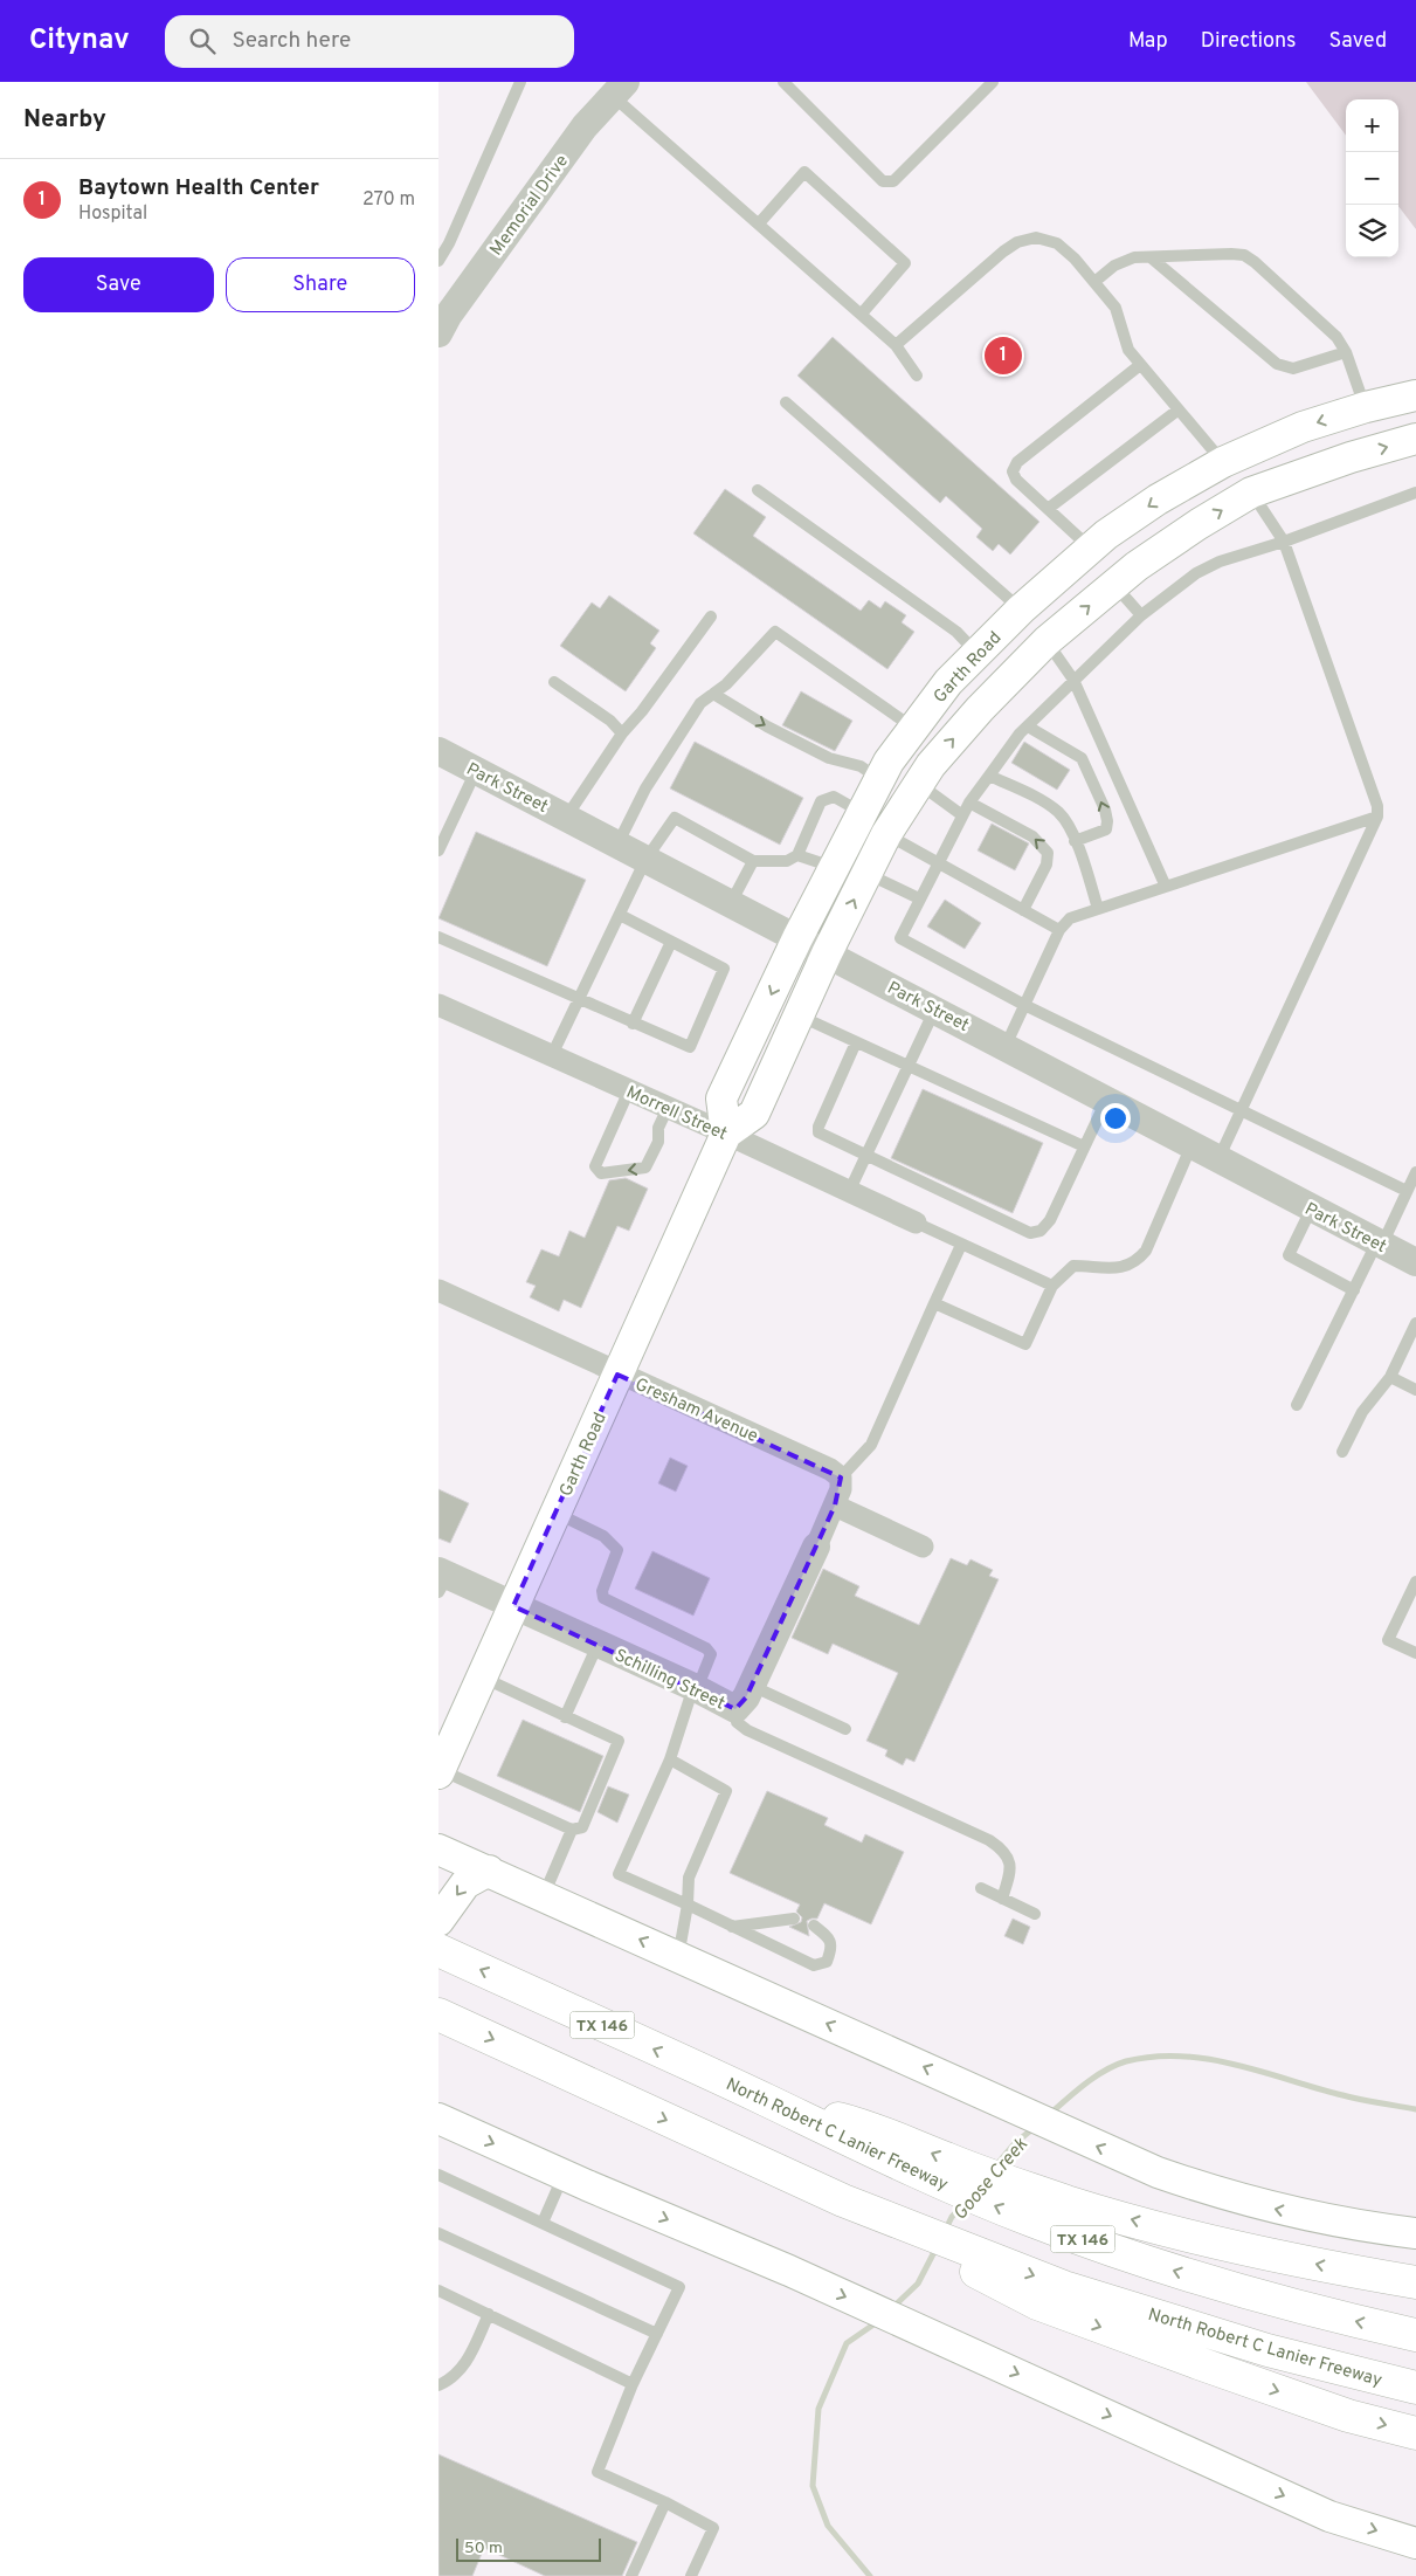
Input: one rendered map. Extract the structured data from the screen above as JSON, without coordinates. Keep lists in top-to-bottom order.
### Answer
{
  "streets": {
    "highway": ["TX 146", "North Robert C Lanier Freeway"],
    "main road": ["Garth Road"],
    "street": [
      "Memorial Drive",
      "Park Street",
      "Morrell Street",
      "Gresham Avenue",
      "Schilling Street"
    ]
  },
  "crossings": [
    ["Garth Road", "Park Street"],
    ["Garth Road", "Morrell Street"],
    ["Garth Road", "Gresham Avenue"],
    ["Garth Road", "Schilling Street"]
  ],
  "water": ["Goose Creek"],
  "scale_bar": "50 m",
  "page": {
    "header": "Citynav",
    "search": "Search here",
    "nav": ["Map", "Directions", "Saved"],
    "heading": "Nearby",
    "map_buttons": ["+", "−"],
    "list": [
      {
        "mark": "1",
        "name": "Baytown Health Center",
        "note": "Hospital",
        "value": "270 m"
      }
    ],
    "buttons": ["Save", "Share"],
    "pins": "1",
    "scale": "50 m"
  }
}
